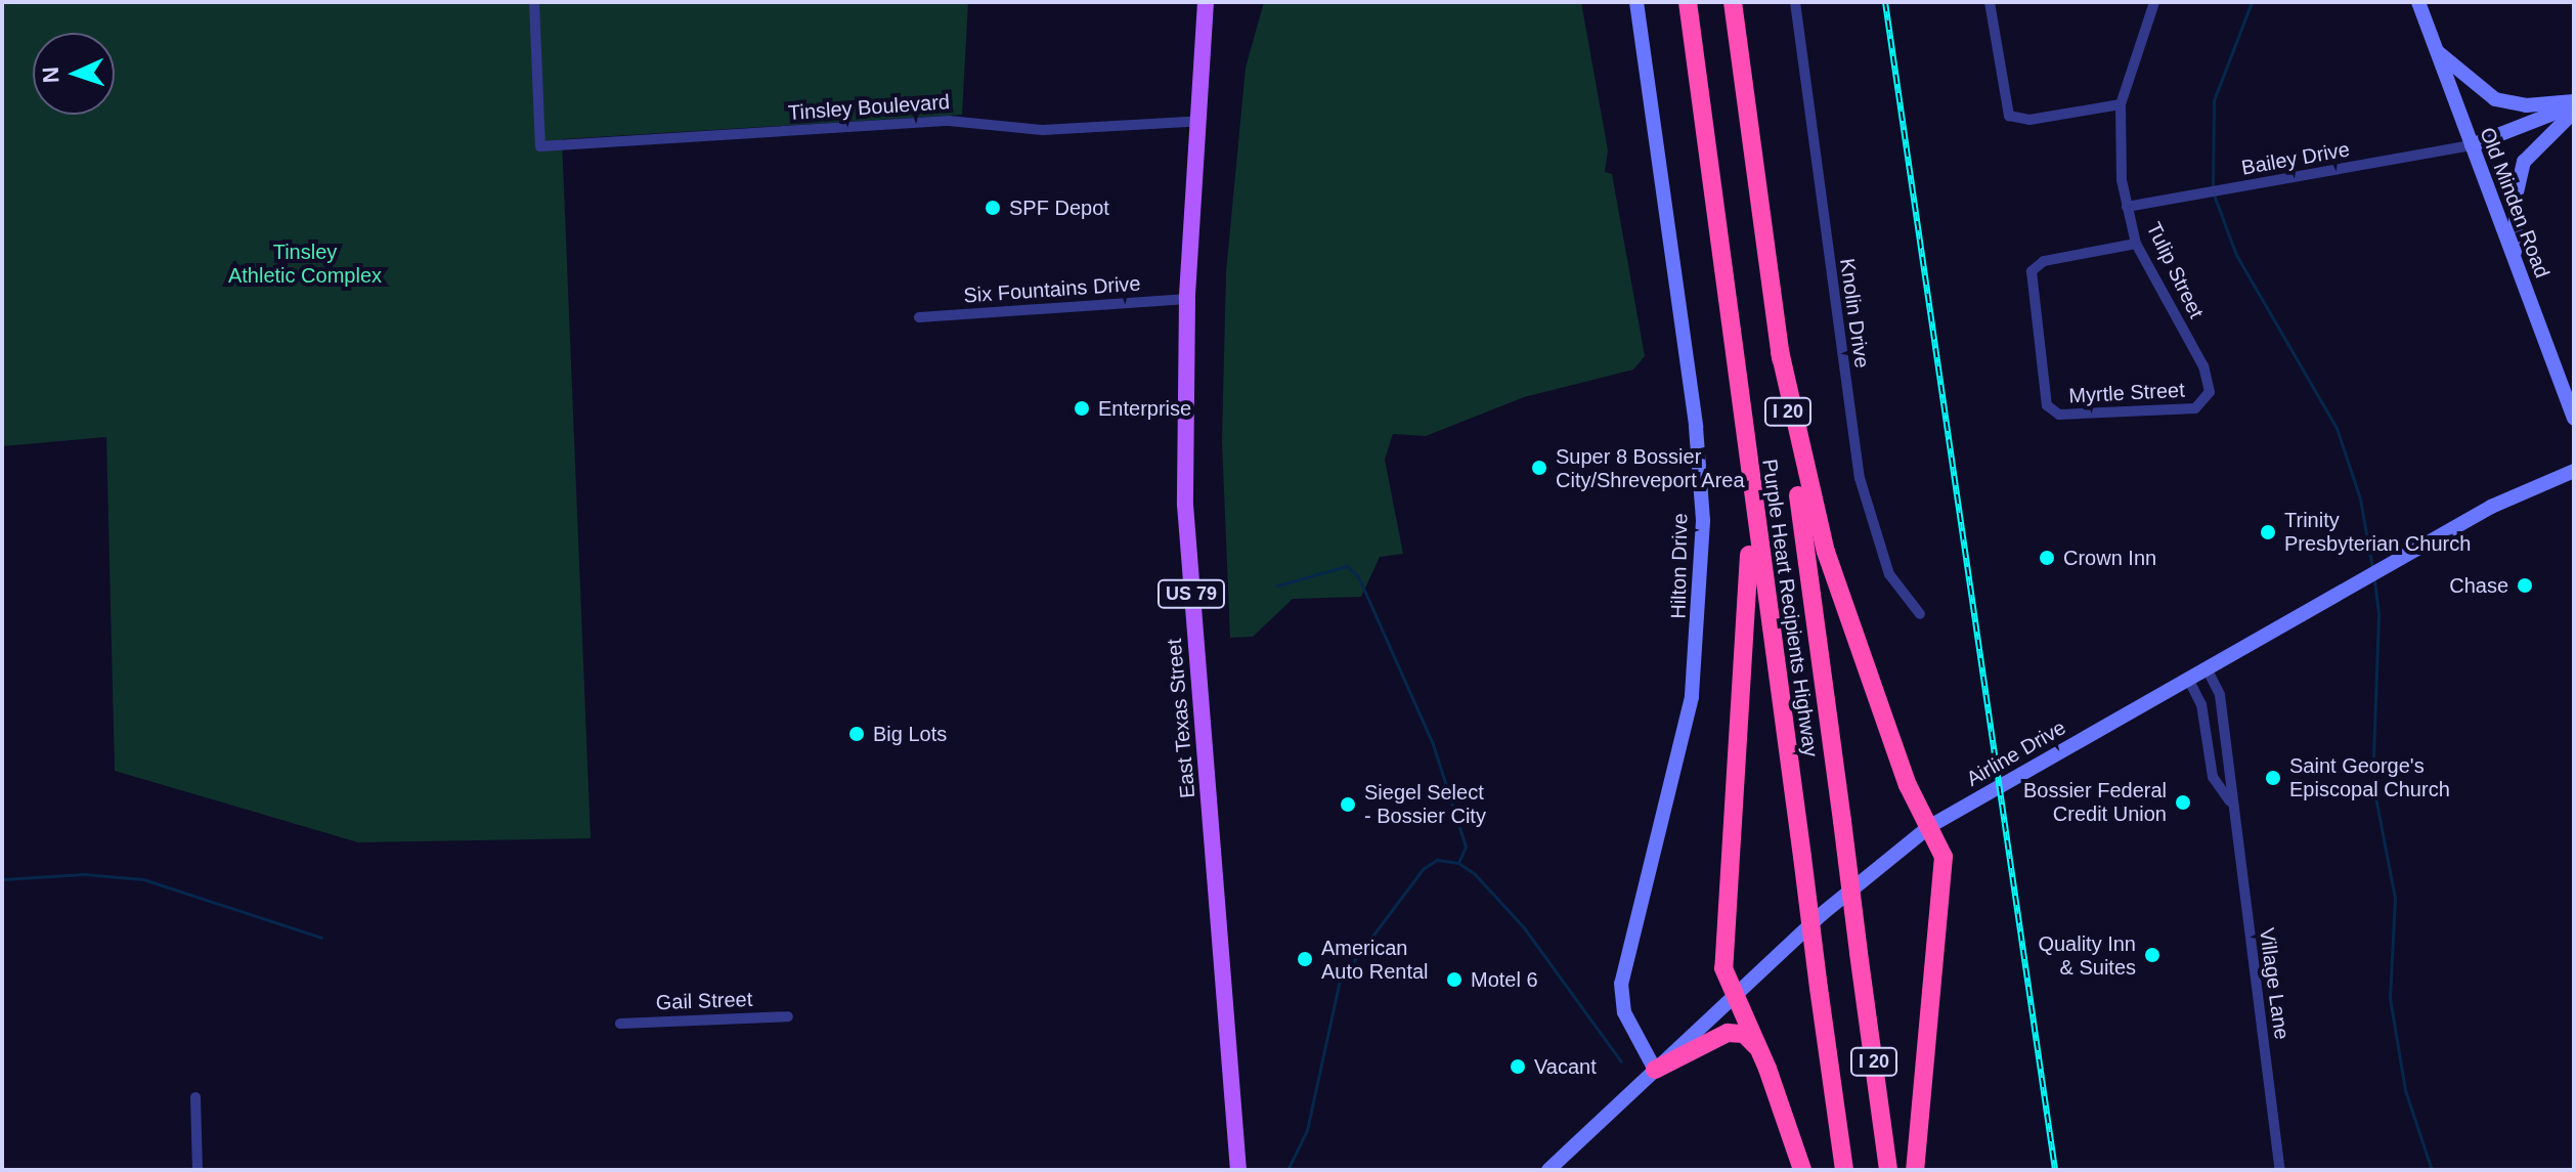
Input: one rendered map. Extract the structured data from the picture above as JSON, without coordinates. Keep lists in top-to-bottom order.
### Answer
{
  "streets": {
    "highway": ["I 20", "Purple Heart Recipients Highway"],
    "main road": [
      "Old Minden Road",
      "Hilton Drive",
      "US 79",
      "East Texas Street",
      "Airline Drive"
    ],
    "street": [
      "Tinsley Boulevard",
      "Bailey Drive",
      "Tulip Street",
      "Six Fountains Drive",
      "Knolin Drive",
      "Myrtle Street",
      "Village Lane",
      "Gail Street"
    ]
  },
  "crossings": [
    ["Tinsley Boulevard", "East Texas Street"],
    ["Bailey Drive", "Old Minden Road"],
    ["Bailey Drive", "Tulip Street"],
    ["Tulip Street", "Myrtle Street"],
    ["Six Fountains Drive", "East Texas Street"],
    ["Hilton Drive", "Airline Drive"],
    ["Airline Drive", "Village Lane"]
  ],
  "parks": ["Tinsley Athletic Complex"],
  "places": [
    "SPF Depot",
    "Enterprise",
    "Super 8 Bossier City/Shreveport Area",
    "Trinity Presbyterian Church",
    "Crown Inn",
    "Chase",
    "Big Lots",
    "Saint George's Episcopal Church",
    "Bossier Federal Credit Union",
    "Siegel Select - Bossier City",
    "Quality Inn & Suites",
    "American Auto Rental",
    "Motel 6",
    "Vacant"
  ],
  "north": "left"
}
